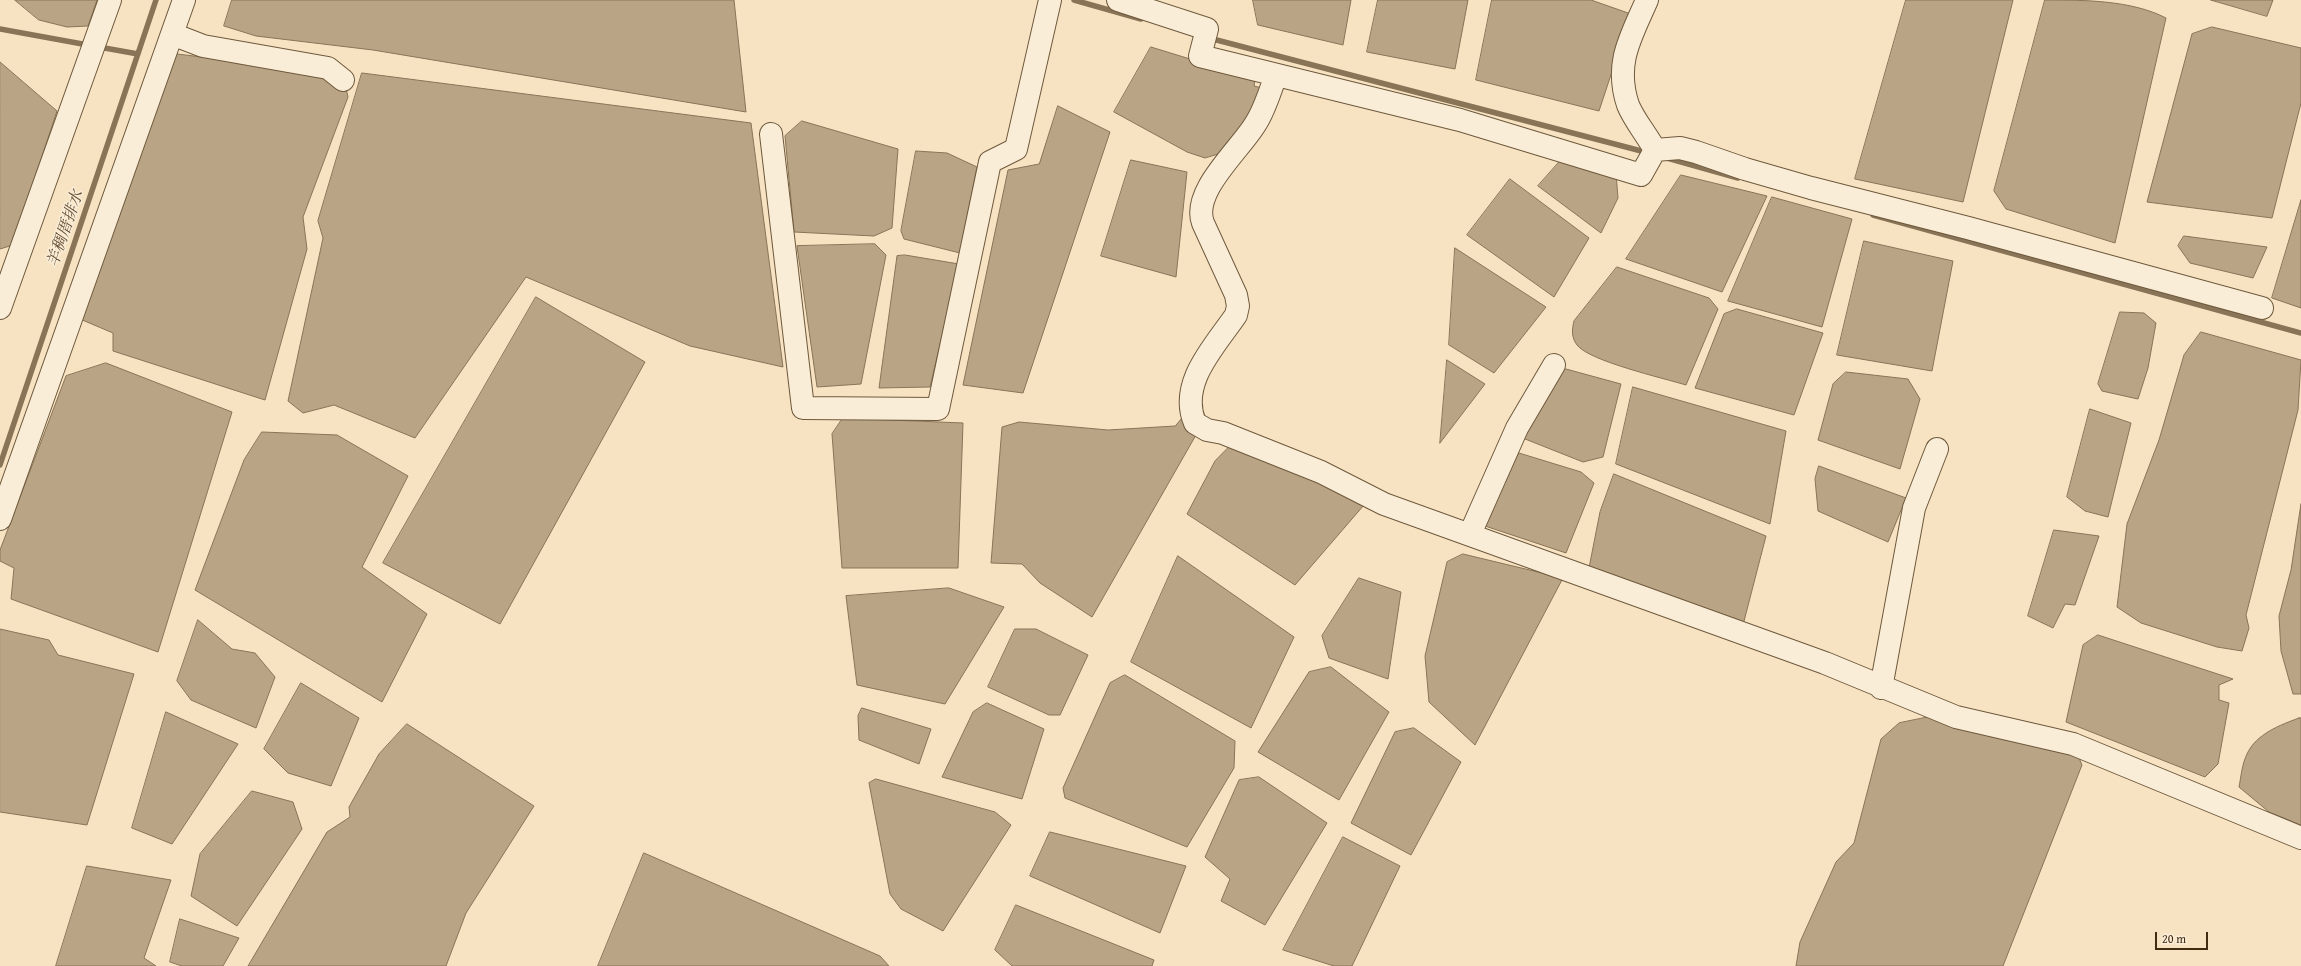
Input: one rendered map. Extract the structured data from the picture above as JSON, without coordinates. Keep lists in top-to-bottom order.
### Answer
{
  "water": ["羊稠厝排水"],
  "scale_bar": "20 m"
}
